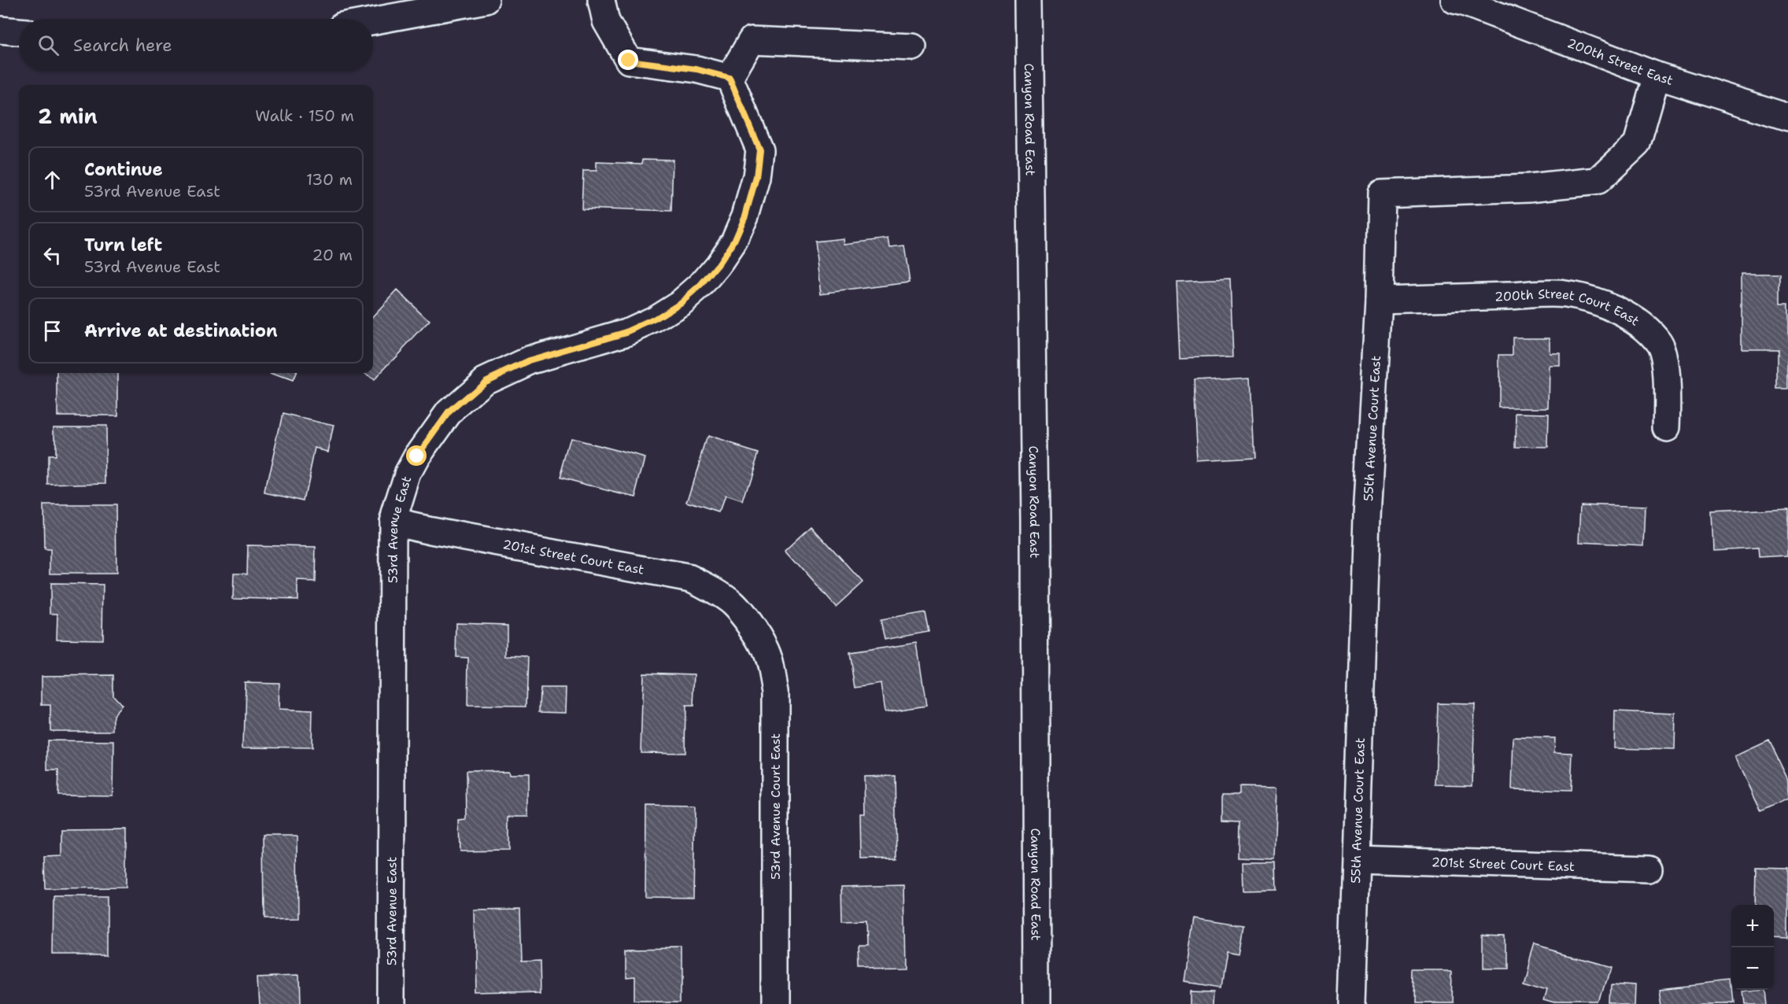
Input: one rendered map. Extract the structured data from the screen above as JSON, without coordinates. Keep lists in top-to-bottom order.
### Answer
{
  "streets": {
    "street": [
      "200th Street East",
      "Canyon Road East",
      "200th Street Court East",
      "55th Avenue Court East",
      "53rd Avenue East",
      "201st Street Court East",
      "53rd Avenue Court East"
    ]
  },
  "crossings": [
    ["200th Street East", "55th Avenue Court East"],
    ["200th Street Court East", "55th Avenue Court East"],
    ["55th Avenue Court East", "201st Street Court East"],
    ["53rd Avenue East", "201st Street Court East"],
    ["201st Street Court East", "53rd Avenue Court East"]
  ],
  "page": {
    "search": "Search here",
    "heading": ["2 min", "Walk · 150 m"],
    "list": [
      ["Continue", "53rd Avenue East", "130 m"],
      ["Turn left", "53rd Avenue East", "20 m"],
      "Arrive at destination"
    ],
    "map_buttons": ["+", "−"]
  }
}
